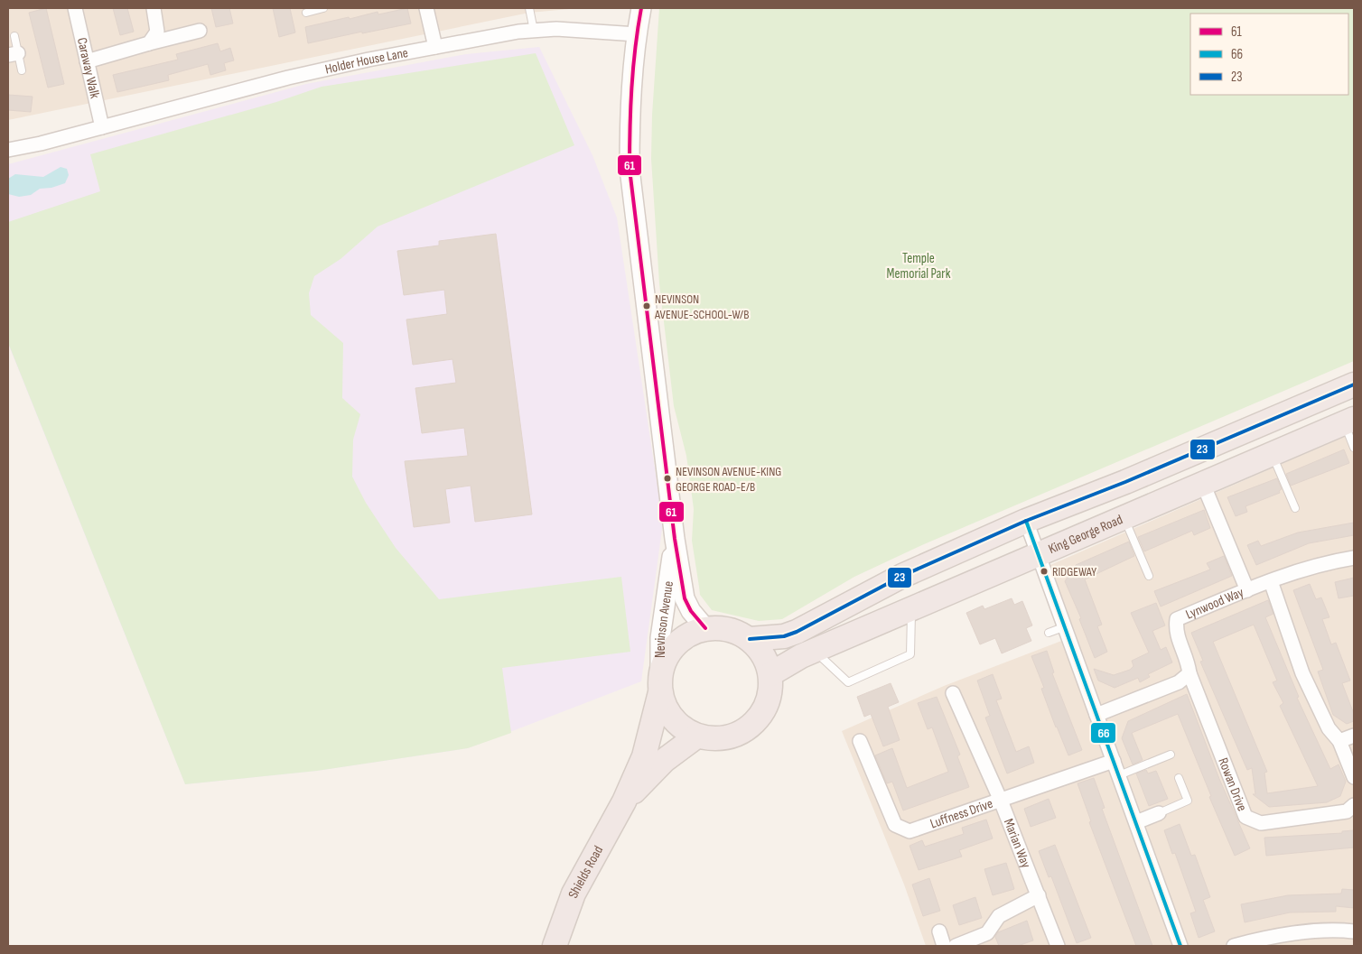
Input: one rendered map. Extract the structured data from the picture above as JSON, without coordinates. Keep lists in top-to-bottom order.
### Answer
{
  "streets": {
    "highway": ["King George Road", "Shields Road"],
    "street": [
      "Holder House Lane",
      "Caraway Walk",
      "Lynwood Way",
      "Nevinson Avenue",
      "Rowan Drive",
      "Luffness Drive",
      "Marian Way"
    ]
  },
  "crossings": [
    ["Holder House Lane", "Caraway Walk"],
    ["Holder House Lane", "Nevinson Avenue"],
    ["King George Road", "Nevinson Avenue"],
    ["King George Road", "Shields Road"],
    ["Lynwood Way", "Rowan Drive"],
    ["Nevinson Avenue", "Shields Road"],
    ["Luffness Drive", "Marian Way"]
  ],
  "parks": ["Temple Memorial Park"],
  "places": ["NEVINSON AVENUE-SCHOOL-W/B", "NEVINSON AVENUE-KING GEORGE ROAD-E/B", "RIDGEWAY"],
  "lines": ["transit line 61", "transit line 23", "transit line 66"],
  "legend": ["61", "66", "23"]
}
